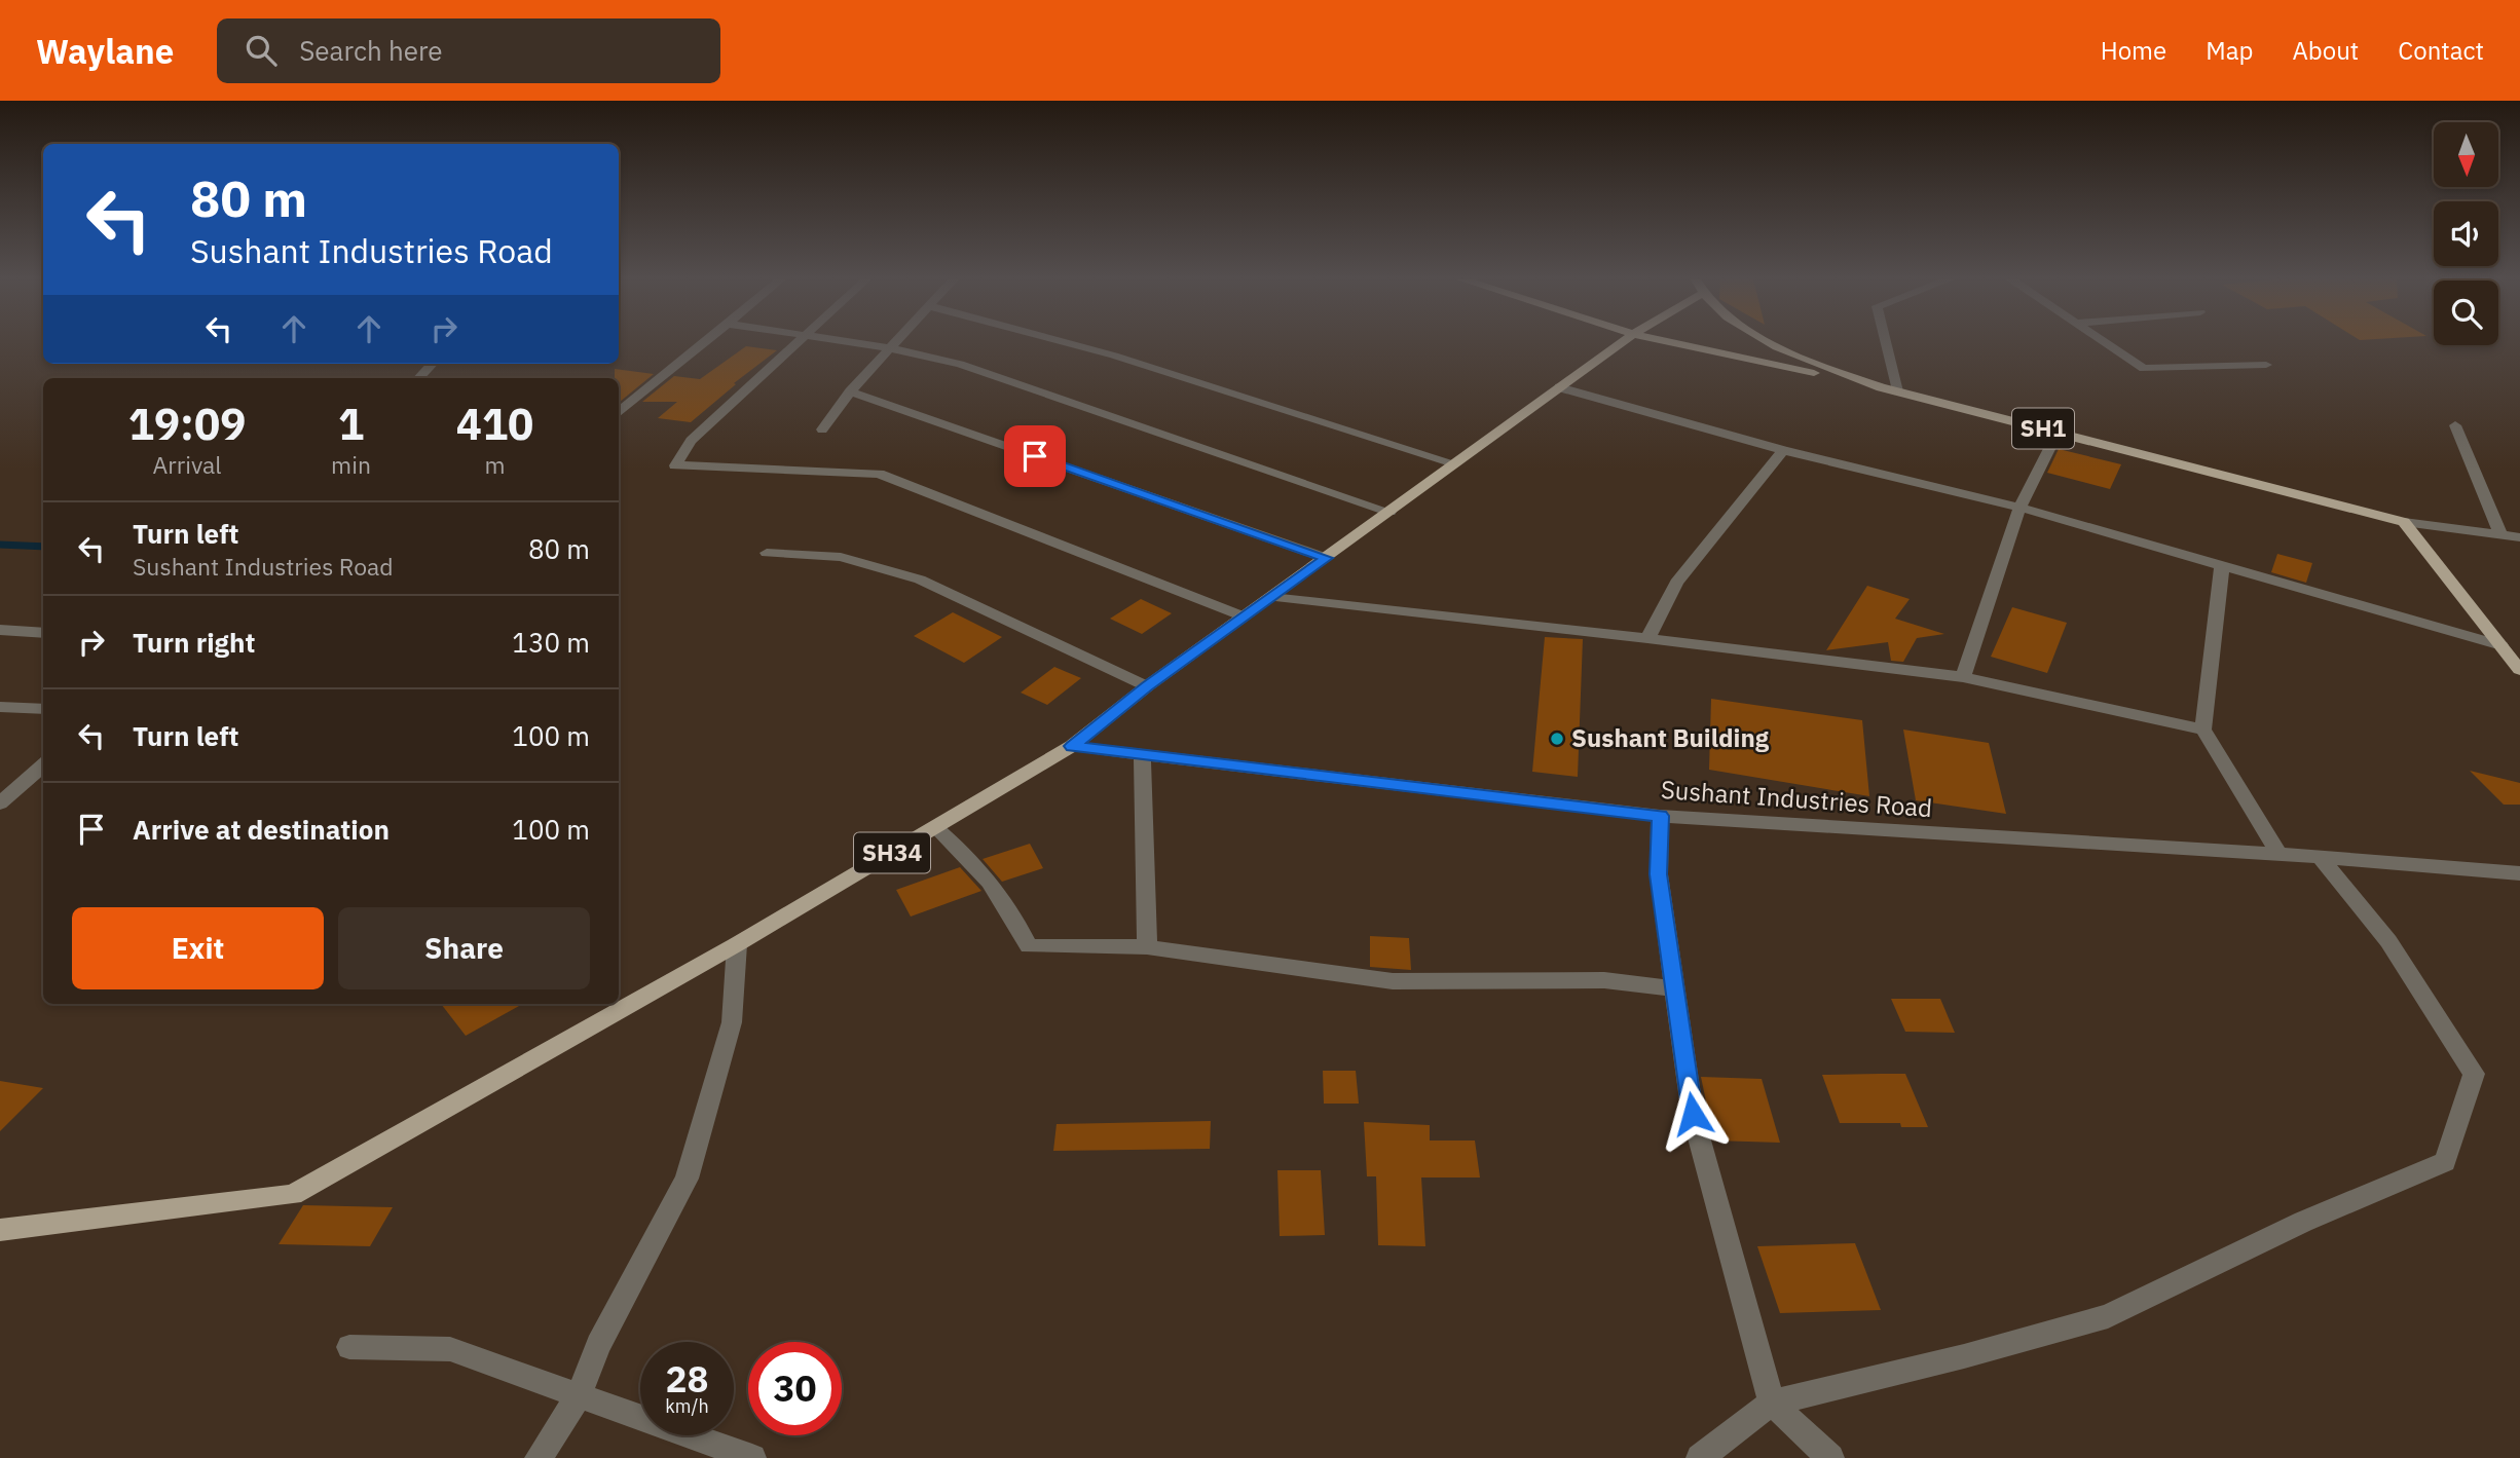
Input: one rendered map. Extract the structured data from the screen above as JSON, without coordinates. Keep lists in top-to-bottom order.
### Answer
{
  "streets": {
    "main road": ["SH1", "SH34"],
    "street": ["Sushant Industries Road"]
  },
  "crossings": [
    ["Sushant Industries Road", "SH34"]
  ],
  "places": ["Sushant Building"],
  "north": "bottom",
  "page": {
    "header": "Waylane",
    "search": "Search here",
    "nav": [
      "Home",
      "Map",
      "About",
      "Contact"
    ],
    "turn": ["80 m", "Sushant Industries Road"],
    "eta": [
      "19:09",
      "Arrival",
      "1",
      "min",
      "410",
      "m"
    ],
    "list": [
      {
        "name": "Turn left",
        "note": "Sushant Industries Road",
        "value": "80 m"
      },
      {
        "name": "Turn right",
        "value": "130 m"
      },
      {
        "name": "Turn left",
        "value": "100 m"
      },
      {
        "name": "Arrive at destination",
        "value": "100 m"
      }
    ],
    "buttons": ["Exit", "Share"],
    "speed": "28 km/h",
    "limit": "30"
  }
}
